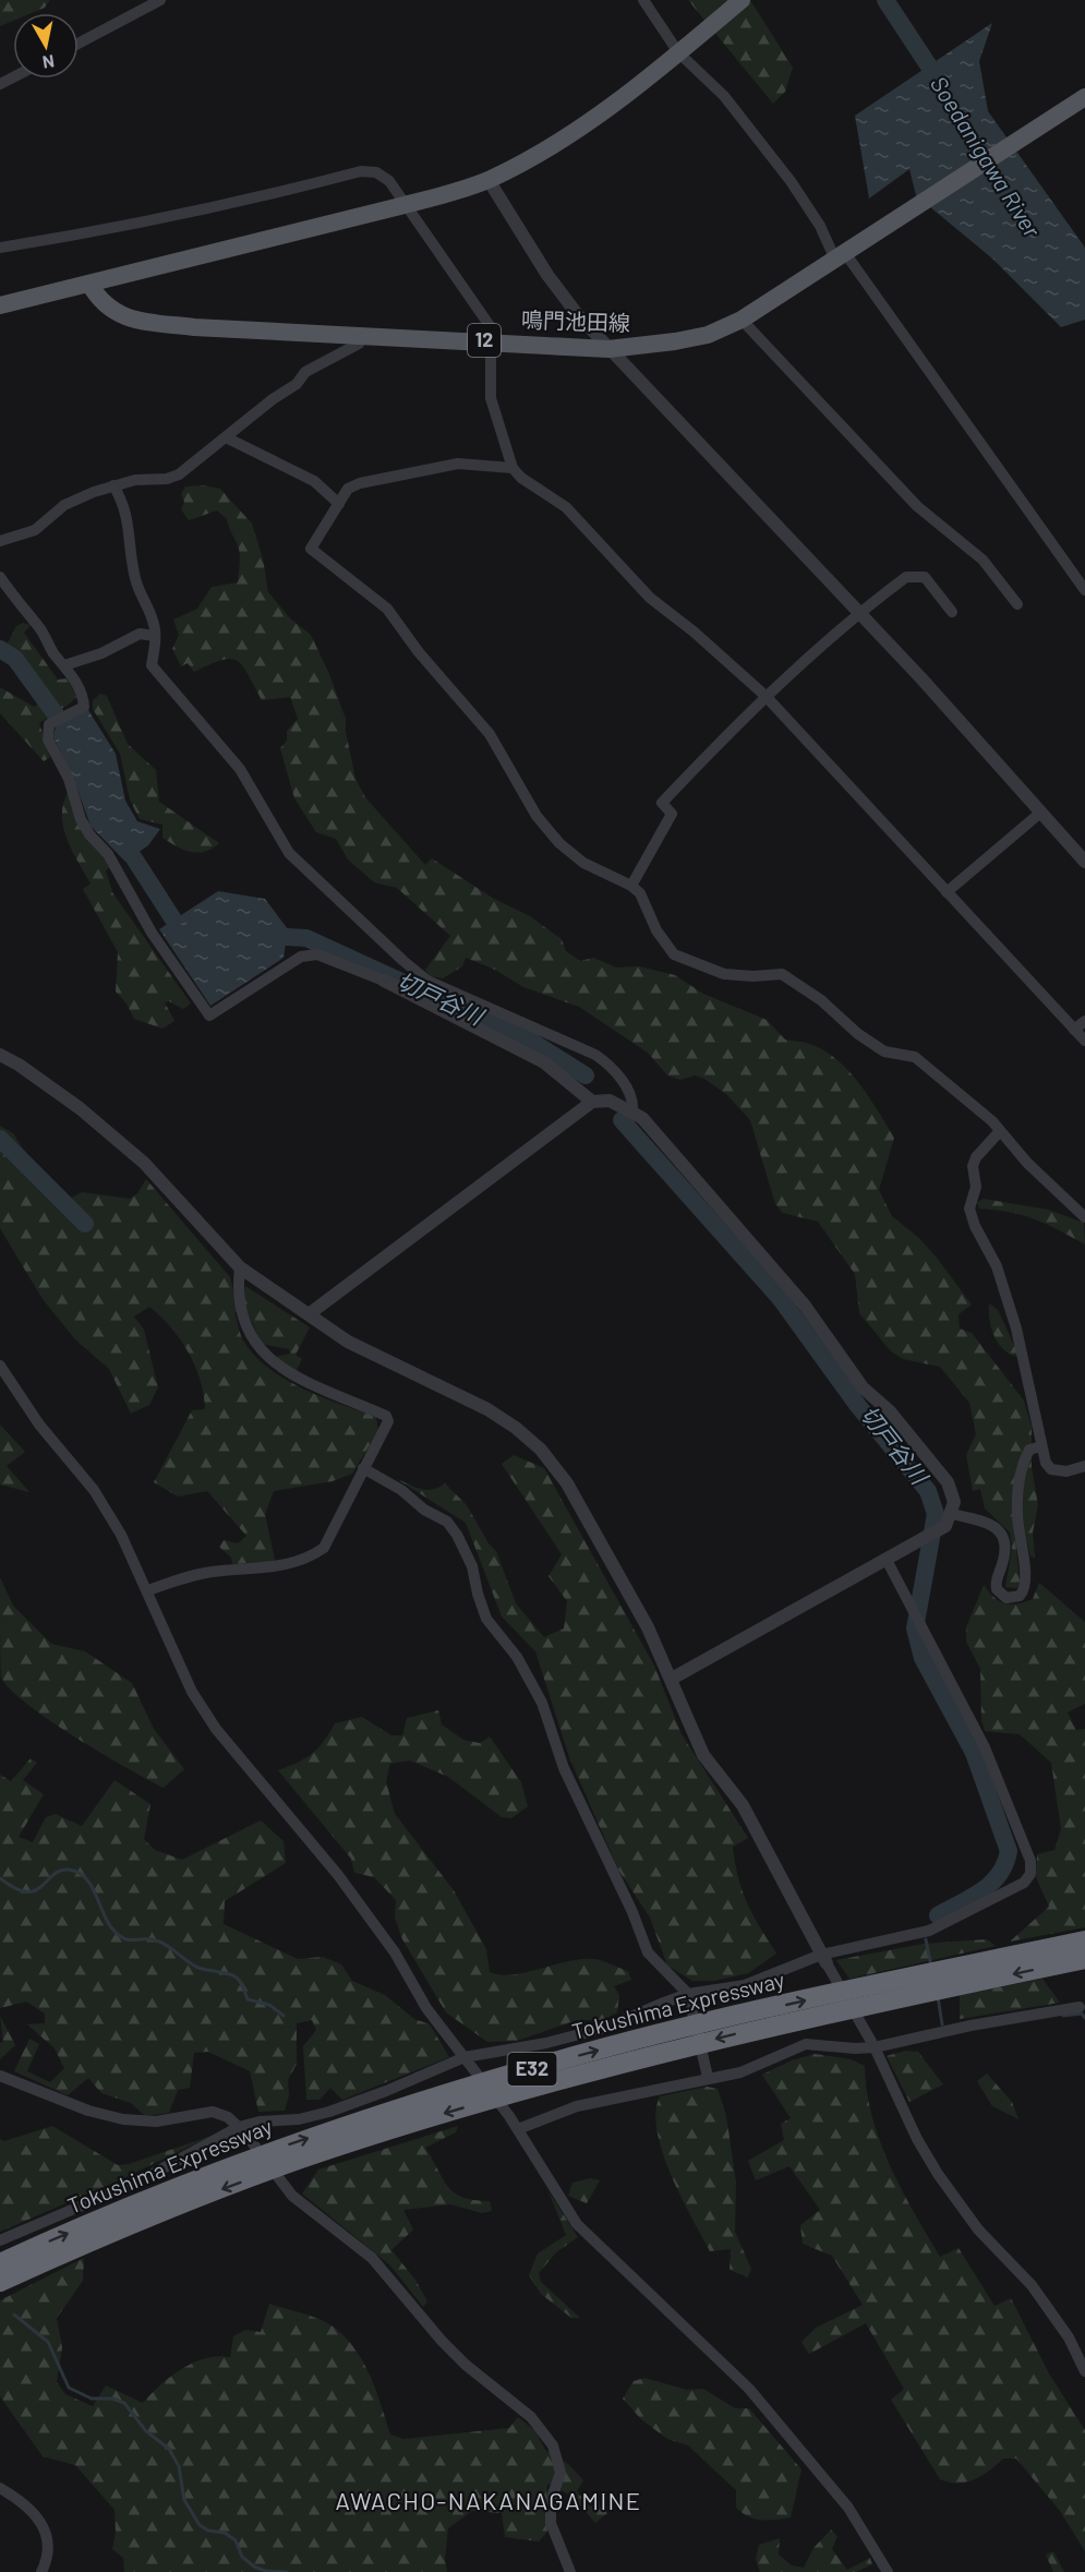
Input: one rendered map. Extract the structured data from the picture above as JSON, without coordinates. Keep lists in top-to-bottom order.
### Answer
{
  "streets": {
    "highway": ["Tokushima Expressway", "E32"],
    "main road": ["鳴門池田線", "12"]
  },
  "districts": ["AWACHO-NAKANAGAMINE"],
  "water": ["Soedanigawa River", "切戸谷川"],
  "north": "bottom"
}
